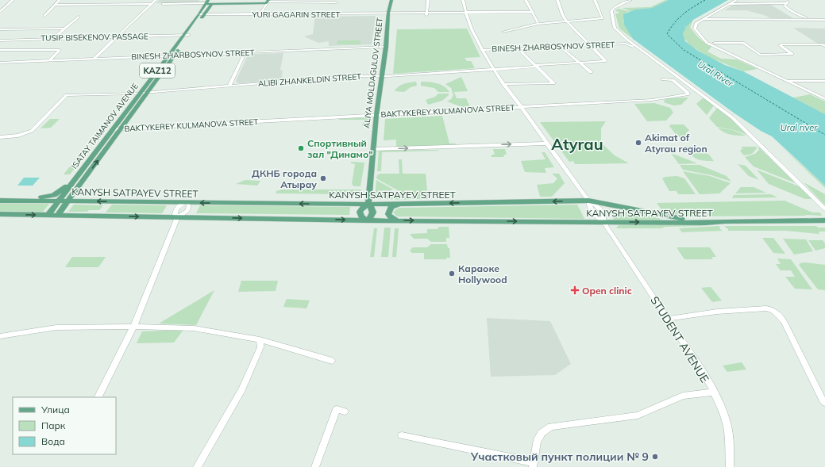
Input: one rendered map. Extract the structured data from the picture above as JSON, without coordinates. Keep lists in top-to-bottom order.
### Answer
{
  "streets": {
    "main road": [
      "KAZ12",
      "ALIYA MOLDAGULOV STREET",
      "ISATAY TAIMANOV AVENUE",
      "KANYSH SATPAYEV STREET"
    ],
    "street": [
      "YURI GAGARIN STREET",
      "TUSIP BISEKENOV PASSAGE",
      "BINESH ZHARBOSYNOV STREET",
      "ALIBI ZHANKELDIN STREET",
      "BAKTYKEREY KULMANOVA STREET",
      "STUDENT AVENUE"
    ]
  },
  "crossings": [
    ["YURI GAGARIN STREET", "ALIYA MOLDAGULOV STREET"],
    ["YURI GAGARIN STREET", "ISATAY TAIMANOV AVENUE"],
    ["TUSIP BISEKENOV PASSAGE", "ISATAY TAIMANOV AVENUE"],
    ["BINESH ZHARBOSYNOV STREET", "ALIYA MOLDAGULOV STREET"],
    ["BINESH ZHARBOSYNOV STREET", "ALIBI ZHANKELDIN STREET"],
    ["BINESH ZHARBOSYNOV STREET", "ISATAY TAIMANOV AVENUE"],
    ["ALIYA MOLDAGULOV STREET", "ALIBI ZHANKELDIN STREET"],
    ["ALIYA MOLDAGULOV STREET", "BAKTYKEREY KULMANOVA STREET"],
    ["ALIYA MOLDAGULOV STREET", "KANYSH SATPAYEV STREET"],
    ["ALIBI ZHANKELDIN STREET", "ISATAY TAIMANOV AVENUE"],
    ["BAKTYKEREY KULMANOVA STREET", "ISATAY TAIMANOV AVENUE"],
    ["ISATAY TAIMANOV AVENUE", "KANYSH SATPAYEV STREET"],
    ["KANYSH SATPAYEV STREET", "STUDENT AVENUE"]
  ],
  "districts": ["Atyrau"],
  "water": ["Ural River", "Ural river"],
  "places": {
    "other": [
      "Akimat of Atyrau region",
      "Спортивный зал \"Динамо\"",
      "ДКНБ города Атырау",
      "Караоке Hollywood",
      "Участковый пункт полиции № 9"
    ],
    "health": ["Open clinic"]
  },
  "legend": ["Улица", "Парк", "Вода"]
}
